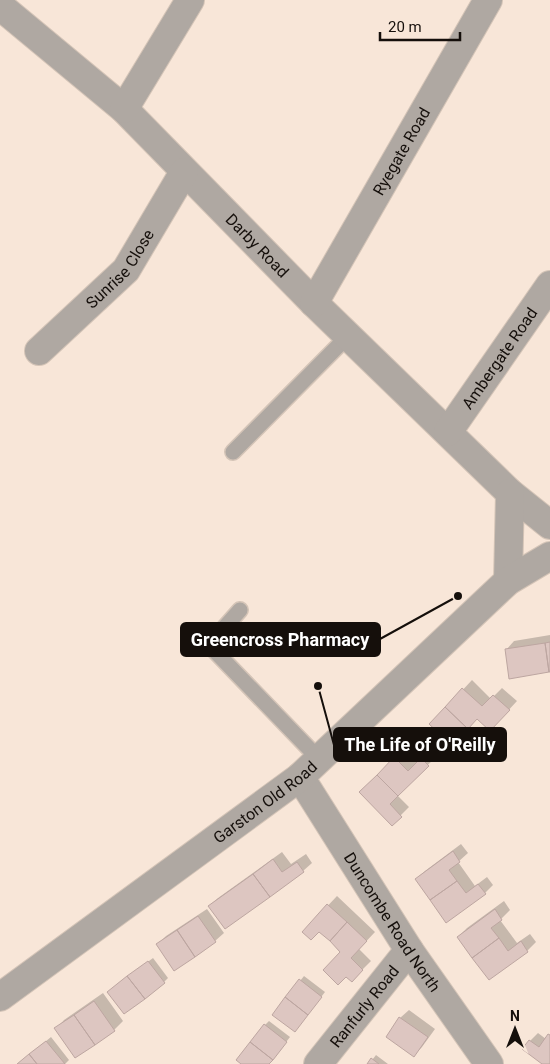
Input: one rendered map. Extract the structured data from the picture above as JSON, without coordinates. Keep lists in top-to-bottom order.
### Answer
{
  "streets": {
    "street": [
      "Ryegate Road",
      "Darby Road",
      "Sunrise Close",
      "Ambergate Road",
      "Garston Old Road",
      "Duncombe Road North",
      "Ranfurly Road"
    ]
  },
  "crossings": [
    ["Ryegate Road", "Darby Road"],
    ["Darby Road", "Sunrise Close"],
    ["Darby Road", "Ambergate Road"],
    ["Garston Old Road", "Duncombe Road North"],
    ["Duncombe Road North", "Ranfurly Road"]
  ],
  "places": ["Greencross Pharmacy", "The Life of O'Reilly"],
  "scale_bar": "20 m",
  "north": "top"
}
